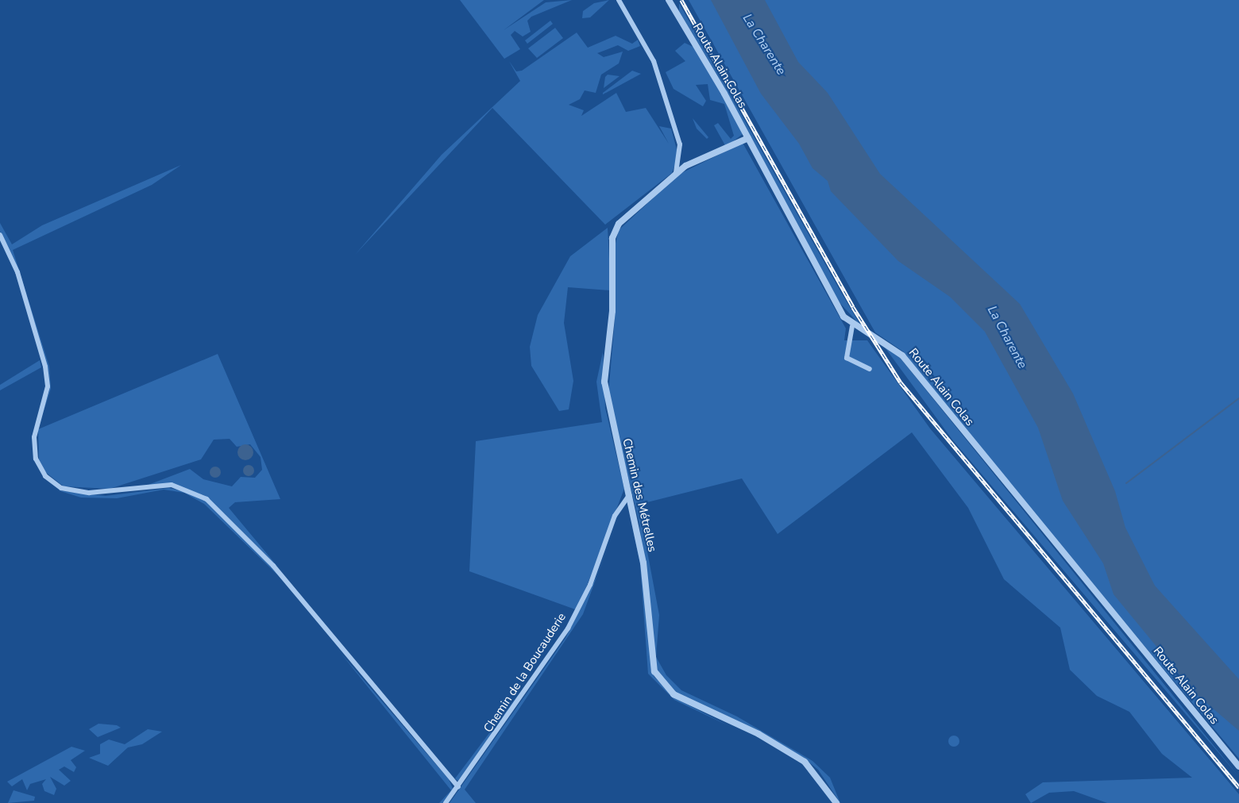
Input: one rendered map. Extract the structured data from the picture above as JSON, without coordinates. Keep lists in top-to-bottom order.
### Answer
{
  "streets": {
    "street": ["Route Alain Colas", "Chemin des Métrelles", "Chemin de la Boucauderie"]
  },
  "crossings": [
    ["Route Alain Colas", "Chemin des Métrelles"],
    ["Chemin des Métrelles", "Chemin de la Boucauderie"]
  ],
  "water": ["La Charente"]
}
